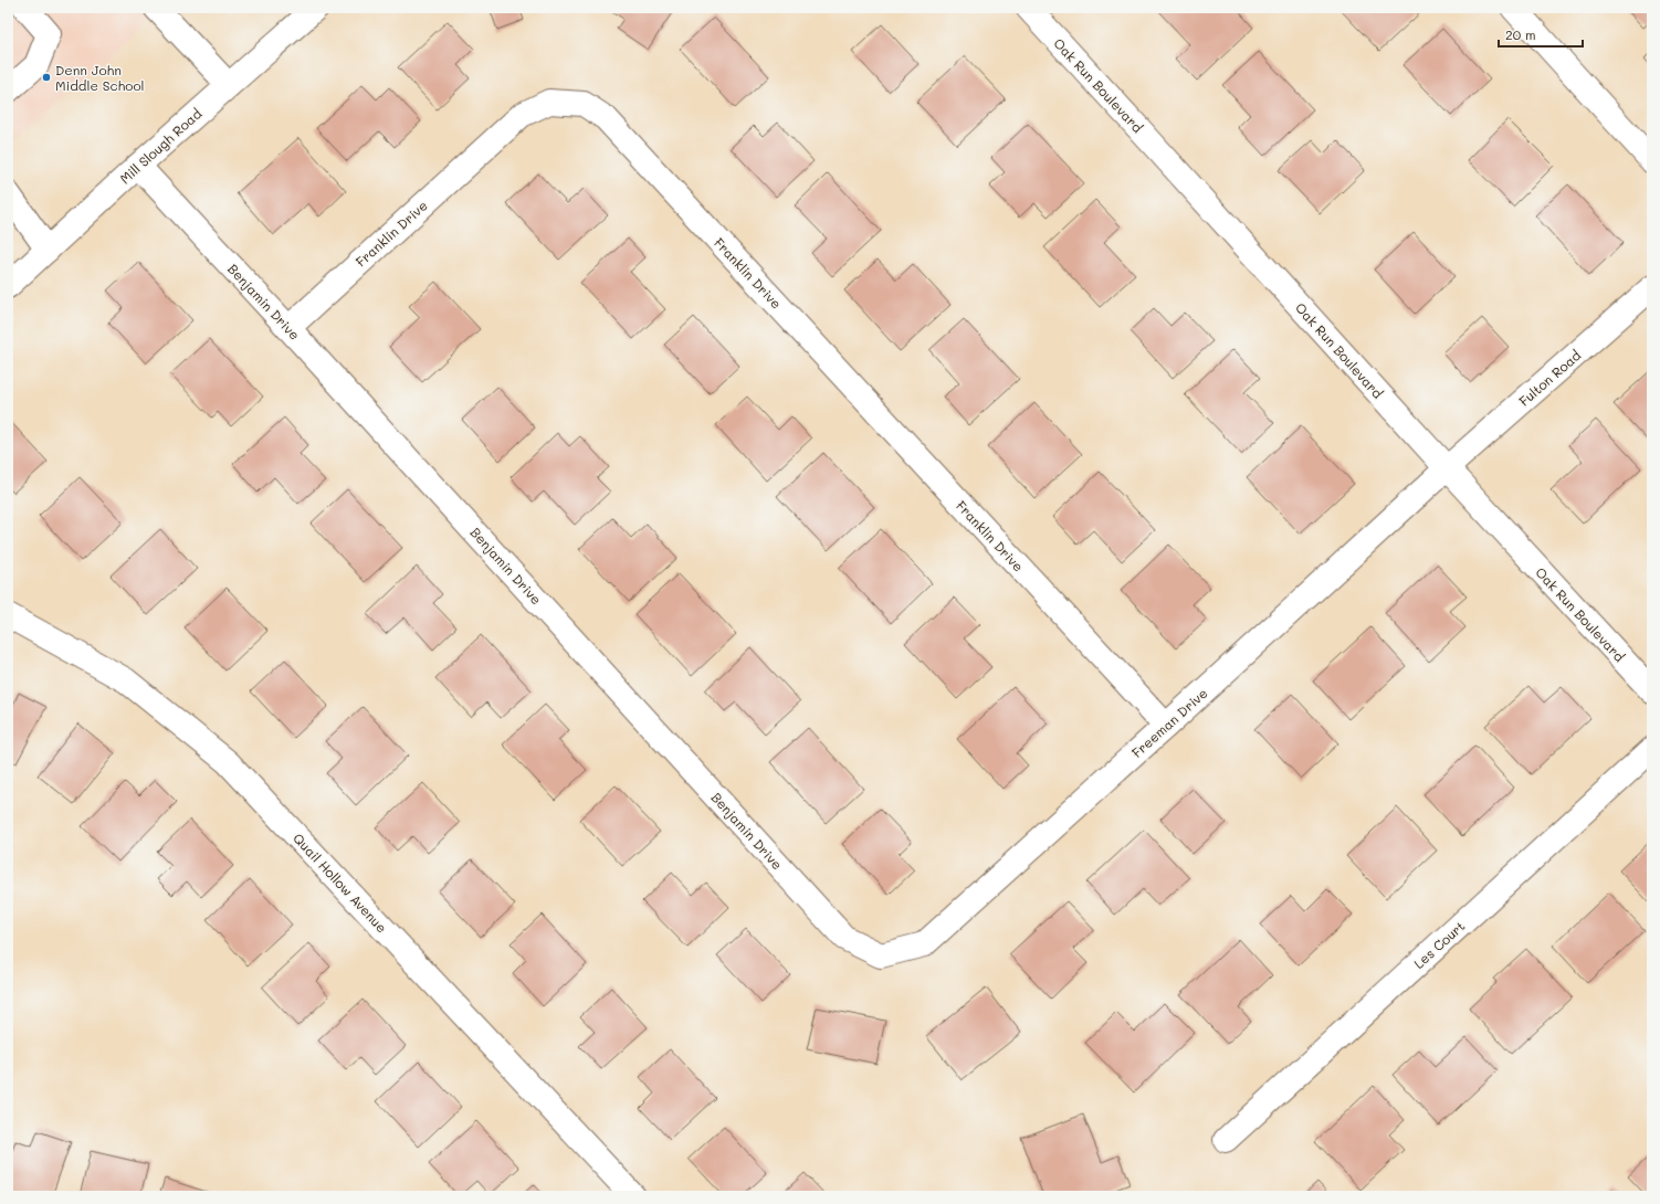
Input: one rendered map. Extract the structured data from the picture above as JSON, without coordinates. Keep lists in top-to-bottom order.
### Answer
{
  "streets": {
    "street": [
      "Oak Run Boulevard",
      "Mill Slough Road",
      "Franklin Drive",
      "Benjamin Drive",
      "Fulton Road",
      "Freeman Drive",
      "Quail Hollow Avenue",
      "Les Court"
    ]
  },
  "crossings": [
    ["Oak Run Boulevard", "Fulton Road"],
    ["Oak Run Boulevard", "Freeman Drive"],
    ["Mill Slough Road", "Benjamin Drive"],
    ["Franklin Drive", "Benjamin Drive"],
    ["Franklin Drive", "Freeman Drive"],
    ["Benjamin Drive", "Freeman Drive"],
    ["Fulton Road", "Freeman Drive"]
  ],
  "places": ["Denn John Middle School"],
  "scale_bar": "20 m"
}
